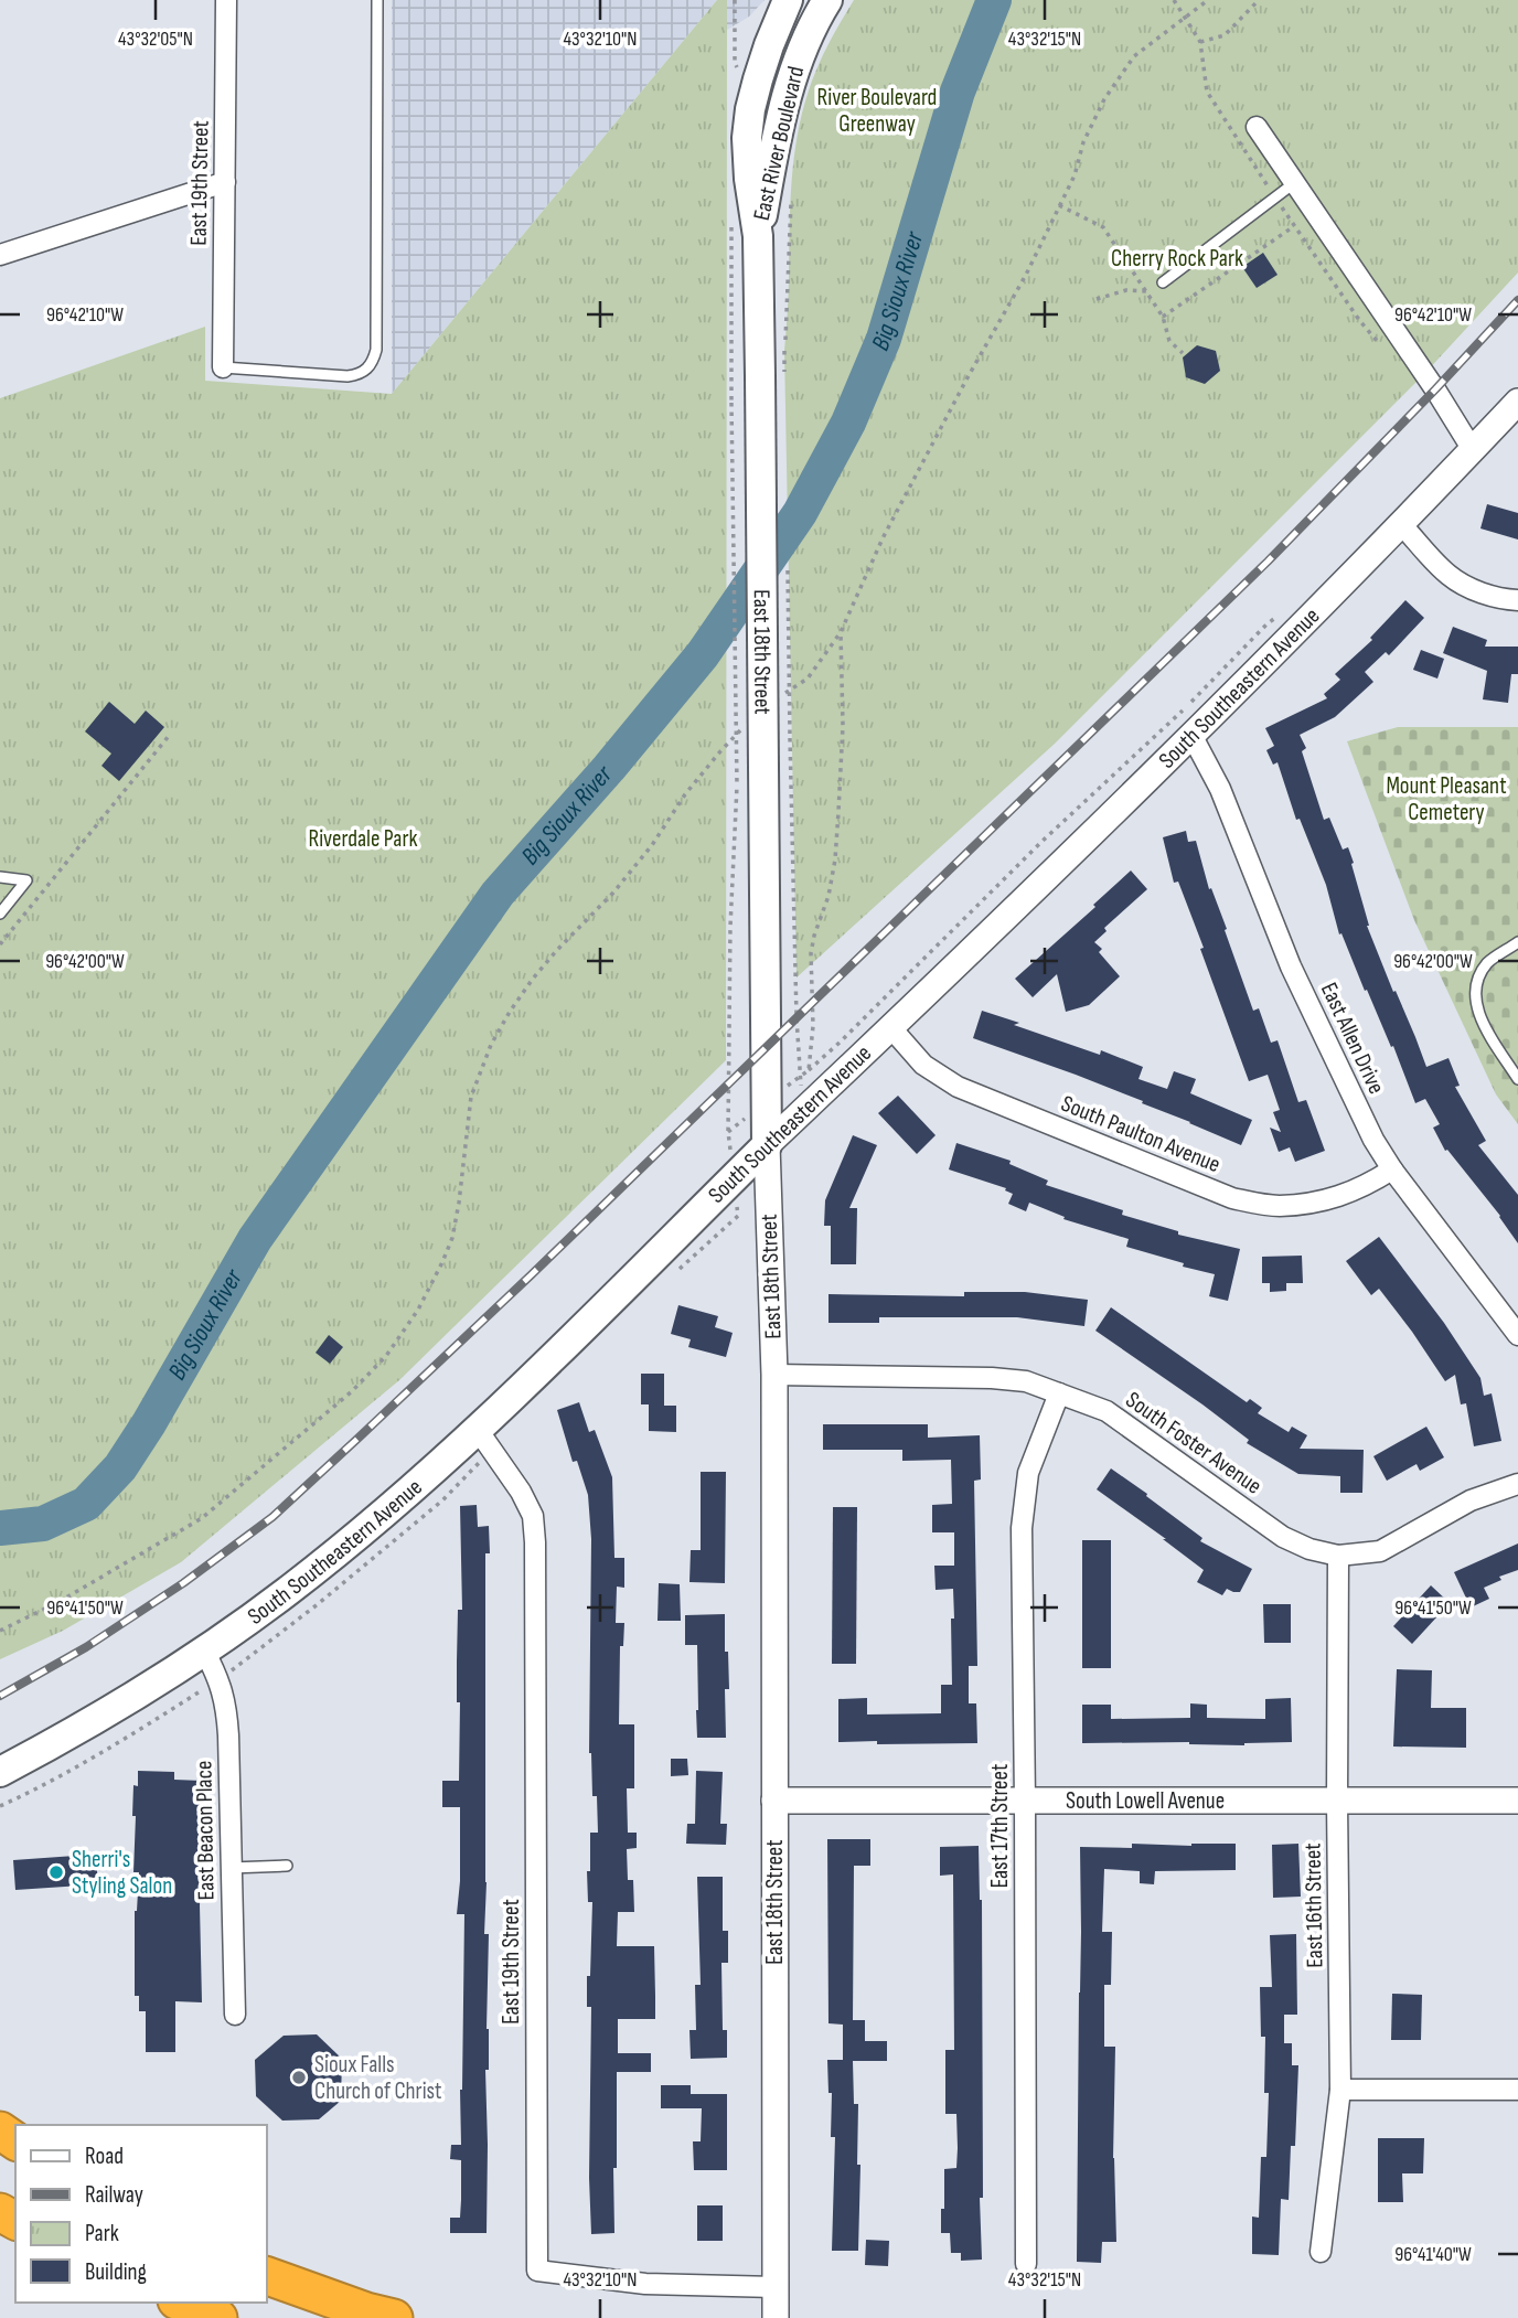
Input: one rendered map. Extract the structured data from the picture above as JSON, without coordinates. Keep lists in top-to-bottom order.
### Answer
{
  "streets": {
    "main road": ["East River Boulevard", "East 18th Street", "South Southeastern Avenue"],
    "street": [
      "East 19th Street",
      "East Allen Drive",
      "South Paulton Avenue",
      "South Foster Avenue",
      "South Lowell Avenue",
      "East 17th Street",
      "East Beacon Place",
      "East 16th Street"
    ]
  },
  "crossings": [
    ["East River Boulevard", "East 18th Street"],
    ["East 19th Street", "East 18th Street"],
    ["East 19th Street", "South Southeastern Avenue"],
    ["East 18th Street", "South Southeastern Avenue"],
    ["East 18th Street", "South Foster Avenue"],
    ["East 18th Street", "South Lowell Avenue"],
    ["South Southeastern Avenue", "East Allen Drive"],
    ["South Southeastern Avenue", "South Paulton Avenue"],
    ["South Southeastern Avenue", "East Beacon Place"],
    ["East Allen Drive", "South Paulton Avenue"],
    ["South Foster Avenue", "East 17th Street"],
    ["South Foster Avenue", "East 16th Street"],
    ["South Lowell Avenue", "East 17th Street"],
    ["South Lowell Avenue", "East 16th Street"]
  ],
  "water": ["Big Sioux River"],
  "parks": [
    "River Boulevard Greenway",
    "Cherry Rock Park",
    "Mount Pleasant Cemetery",
    "Riverdale Park"
  ],
  "places": ["Sherri's Styling Salon", "Sioux Falls Church of Christ"],
  "legend": [
    "Road",
    "Railway",
    "Park",
    "Building"
  ],
  "coordinates": [
    "43°32'05\"N",
    "43°32'10\"N",
    "43°32'15\"N",
    "96°42'10\"W",
    "96°42'00\"W",
    "96°41'50\"W",
    "96°41'40\"W"
  ]
}
